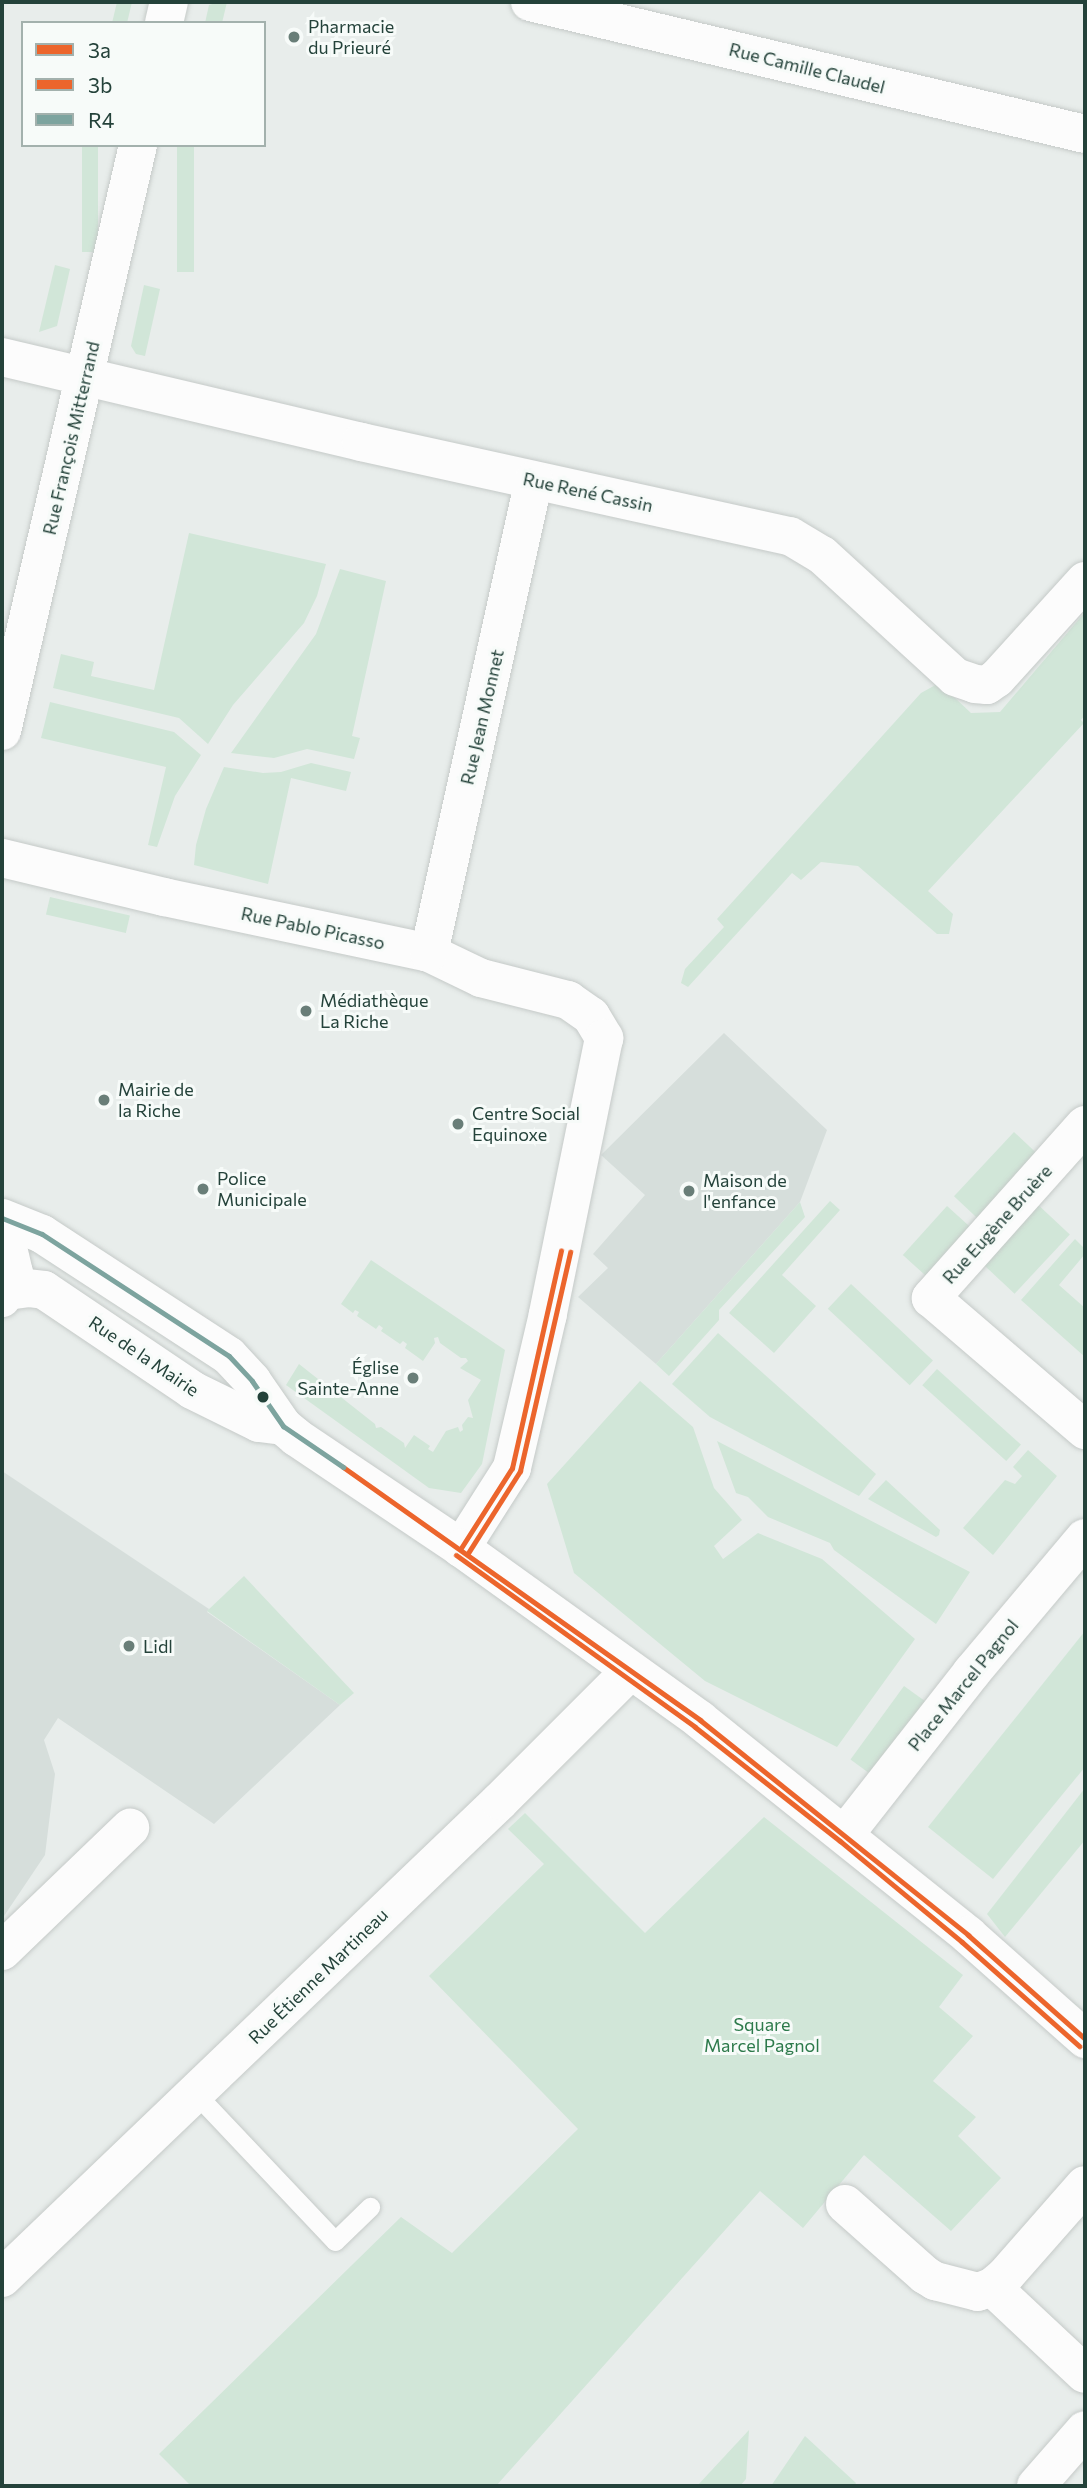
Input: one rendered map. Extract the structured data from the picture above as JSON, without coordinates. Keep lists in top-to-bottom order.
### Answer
{
  "streets": {
    "street": [
      "Rue Camille Claudel",
      "Rue François Mitterrand",
      "Rue René Cassin",
      "Rue Jean Monnet",
      "Rue Pablo Picasso",
      "Rue Eugène Bruère",
      "Rue de la Mairie",
      "Place Marcel Pagnol",
      "Rue Étienne Martineau"
    ]
  },
  "crossings": [
    ["Rue François Mitterrand", "Rue René Cassin"],
    ["Rue René Cassin", "Rue Jean Monnet"],
    ["Rue Jean Monnet", "Rue Pablo Picasso"],
    ["Rue Pablo Picasso", "Rue de la Mairie"],
    ["Rue de la Mairie", "Place Marcel Pagnol"],
    ["Rue de la Mairie", "Rue Étienne Martineau"]
  ],
  "parks": ["Square Marcel Pagnol"],
  "places": [
    "Pharmacie du Prieuré",
    "Médiathèque La Riche",
    "Mairie de la Riche",
    "Centre Social Equinoxe",
    "Police Municipale",
    "Maison de l'enfance",
    "Église Sainte-Anne",
    "Lidl"
  ],
  "lines": ["transit line R4", "transit line 3a", "transit line 3b"],
  "legend": ["3a", "3b", "R4"]
}
